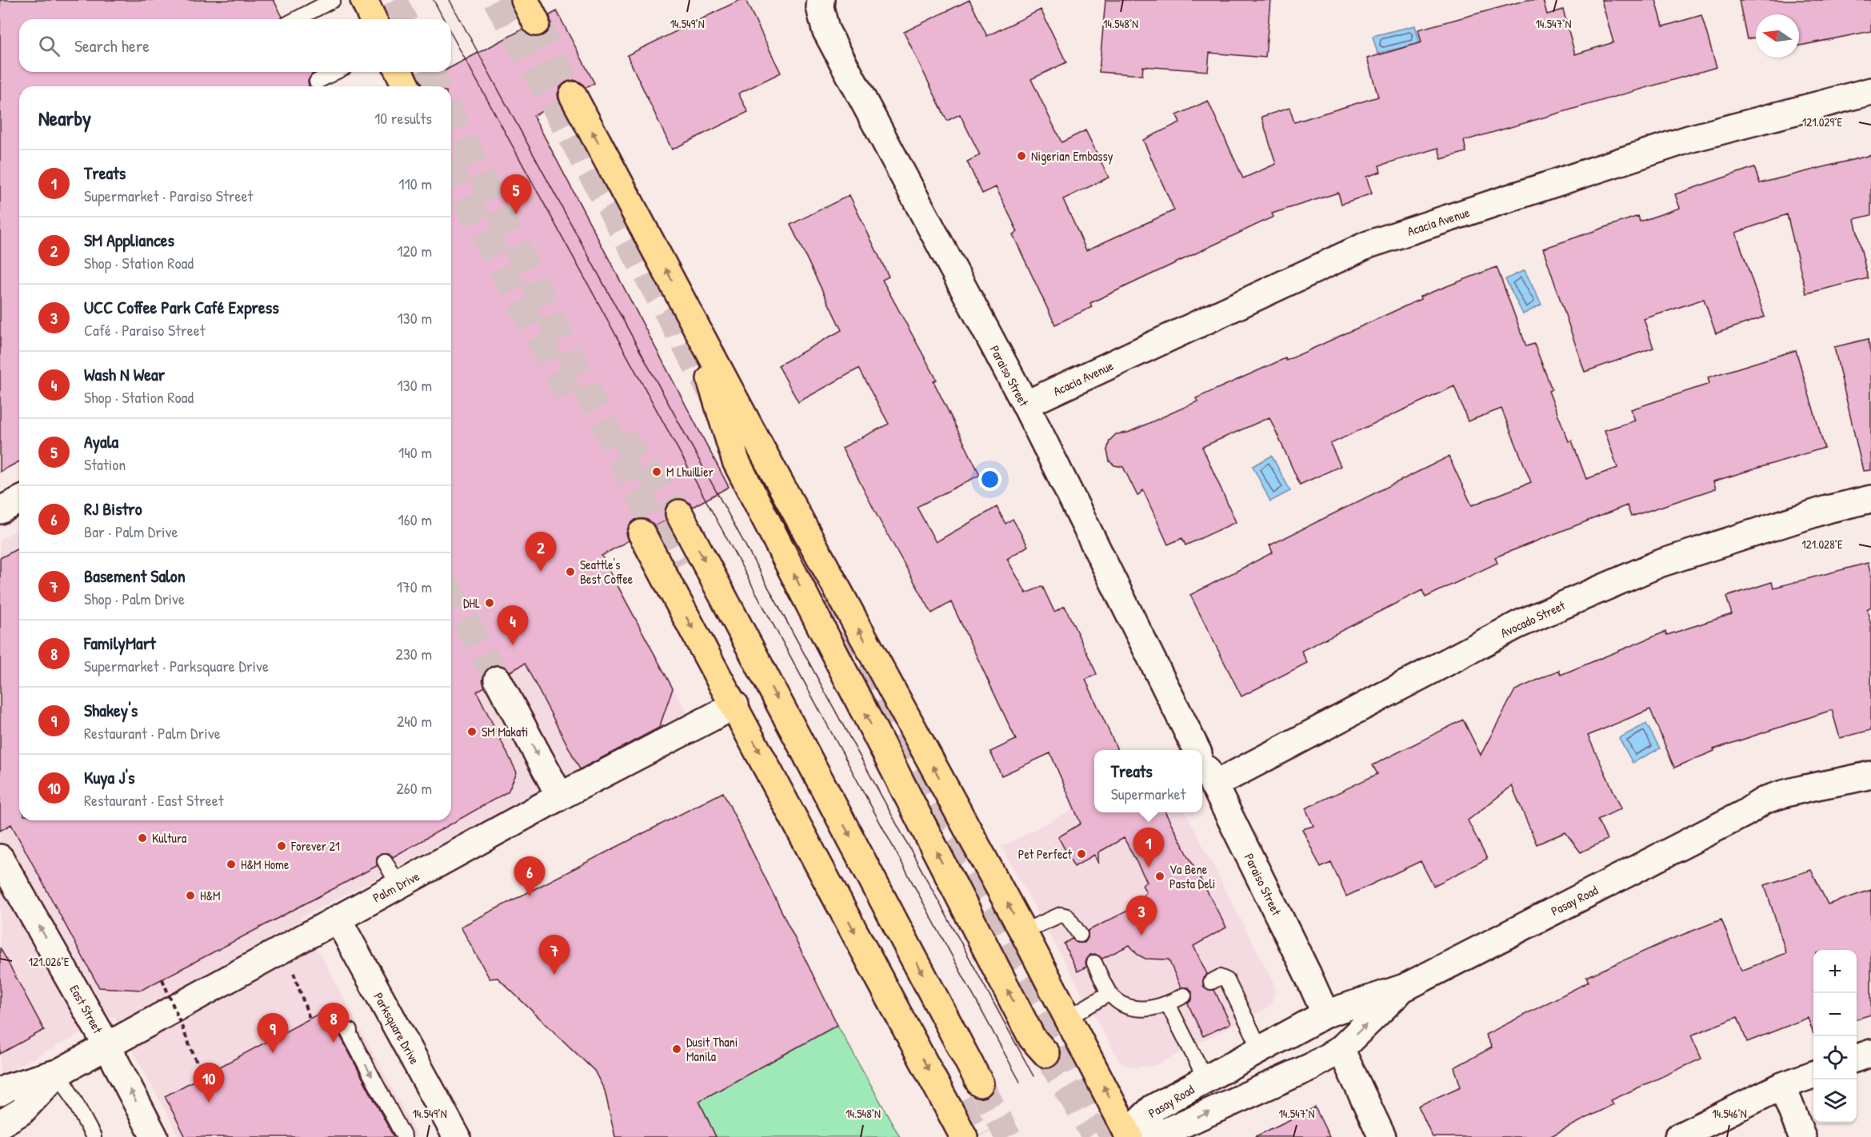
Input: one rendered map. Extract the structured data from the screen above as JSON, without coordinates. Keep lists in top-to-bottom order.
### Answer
{
  "streets": {
    "street": [
      "Acacia Avenue",
      "Paraiso Street",
      "Avocado Street",
      "Palm Drive",
      "Pasay Road",
      "East Street",
      "Parksquare Drive"
    ]
  },
  "crossings": [
    ["Acacia Avenue", "Paraiso Street"],
    ["Paraiso Street", "Avocado Street"],
    ["Paraiso Street", "Pasay Road"],
    ["Palm Drive", "East Street"],
    ["Palm Drive", "Parksquare Drive"]
  ],
  "one_way": ["East Street"],
  "places": [
    "Nigerian Embassy",
    "M Lhuillier",
    "Seattle's Best Coffee",
    "DHL",
    "SM Makati",
    "Kultura",
    "Forever 21",
    "Pet Perfect",
    "H&M Home",
    "Va Bene Pasta Deli",
    "H&M",
    "Dusit Thani Manila"
  ],
  "north": "left",
  "page": {
    "search": "Search here",
    "heading": ["Nearby", "10 results"],
    "list": [
      {
        "mark": "1",
        "name": "Treats",
        "note": "Supermarket · Paraiso Street",
        "value": "110 m"
      },
      {
        "mark": "2",
        "name": "SM Appliances",
        "note": "Shop · Station Road",
        "value": "120 m"
      },
      {
        "mark": "3",
        "name": "UCC Coffee Park Café Express",
        "note": "Café · Paraiso Street",
        "value": "130 m"
      },
      {
        "mark": "4",
        "name": "Wash N Wear",
        "note": "Shop · Station Road",
        "value": "130 m"
      },
      {
        "mark": "5",
        "name": "Ayala",
        "note": "Station",
        "value": "140 m"
      },
      {
        "mark": "6",
        "name": "RJ Bistro",
        "note": "Bar · Palm Drive",
        "value": "160 m"
      },
      {
        "mark": "7",
        "name": "Basement Salon",
        "note": "Shop · Palm Drive",
        "value": "170 m"
      },
      {
        "mark": "8",
        "name": "FamilyMart",
        "note": "Supermarket · Parksquare Drive",
        "value": "230 m"
      },
      {
        "mark": "9",
        "name": "Shakey's",
        "note": "Restaurant · Palm Drive",
        "value": "240 m"
      },
      {
        "mark": "10",
        "name": "Kuya J's",
        "note": "Restaurant · East Street",
        "value": "260 m"
      }
    ],
    "pins": [
      "5",
      "2",
      "4",
      "1",
      "6",
      "3",
      "7",
      "8",
      "9",
      "10"
    ],
    "popup": ["Treats", "Supermarket"],
    "map_buttons": ["+", "−"]
  },
  "coordinates": [
    "14.549°N",
    "14.548°N",
    "14.547°N",
    "121.029°E",
    "121.028°E",
    "121.026°E",
    "14.546°N"
  ]
}
